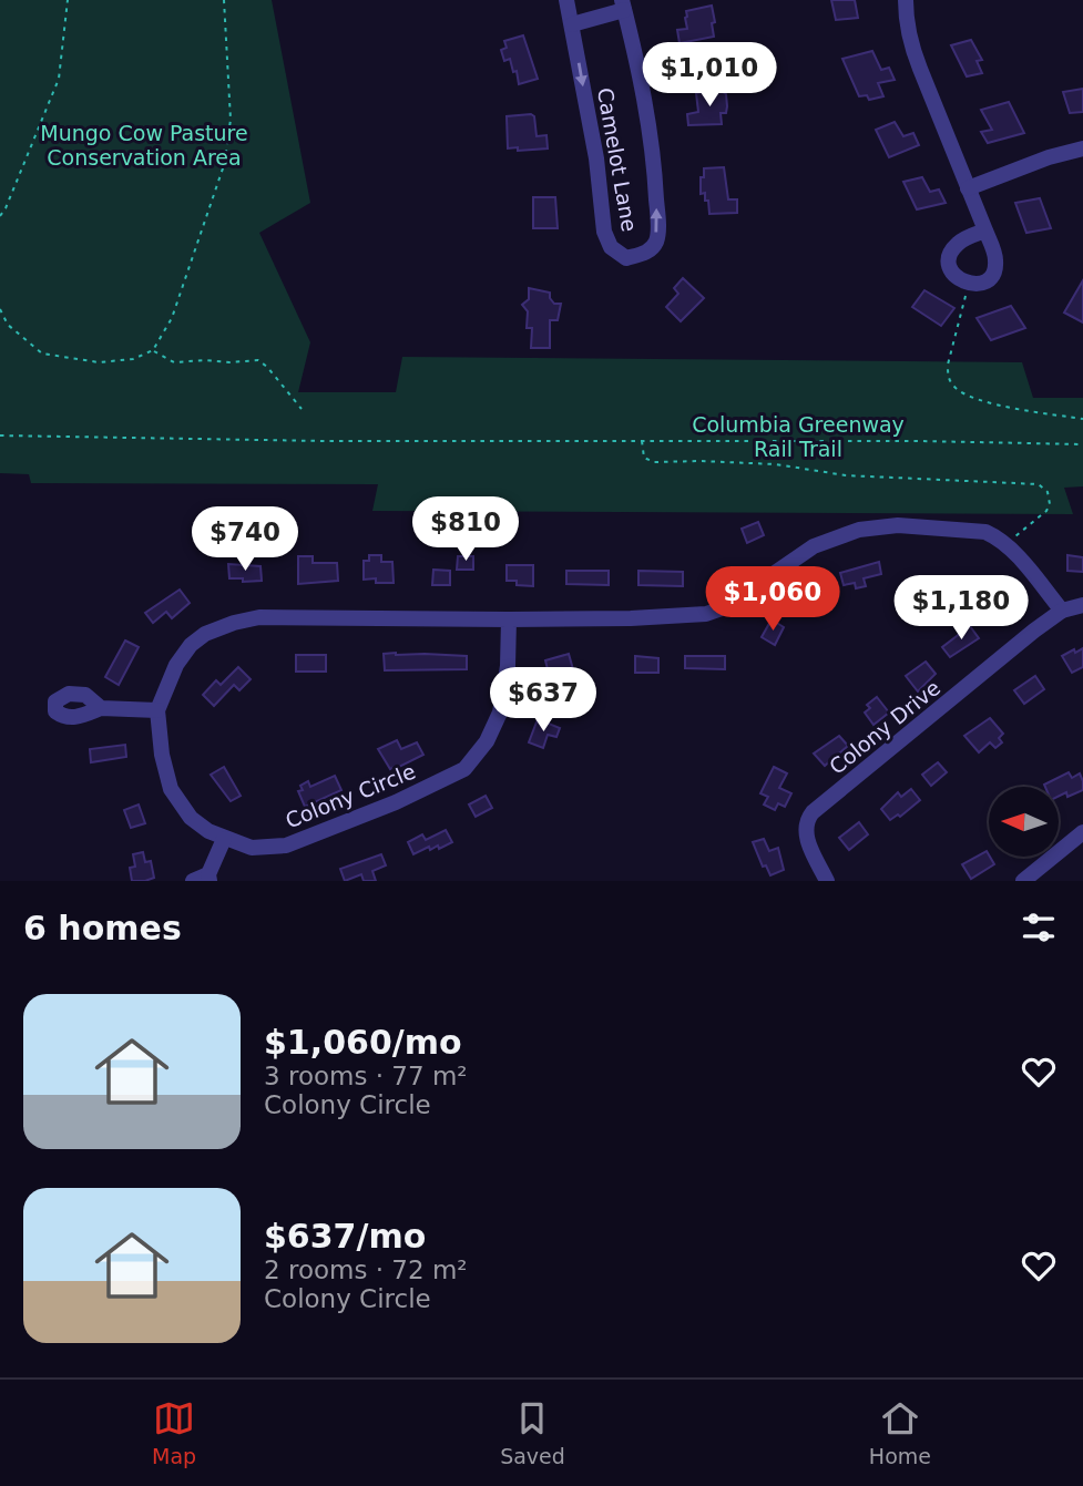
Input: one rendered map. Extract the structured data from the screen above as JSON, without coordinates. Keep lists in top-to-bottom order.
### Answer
{
  "streets": {
    "street": ["Camelot Lane", "Colony Drive", "Colony Circle"]
  },
  "crossings": [
    ["Colony Drive", "Colony Circle"]
  ],
  "parks": ["Mungo Cow Pasture Conservation Area", "Columbia Greenway Rail Trail"],
  "north": "left",
  "page": {
    "price": [
      "$1,010",
      "$810",
      "$740",
      "$1,060",
      "$1,180",
      "$637"
    ],
    "heading": "6 homes",
    "list": [
      {
        "name": "$1,060/mo",
        "note": "3 rooms · 77 m² · Colony Circle"
      },
      {
        "name": "$637/mo",
        "note": "2 rooms · 72 m² · Colony Circle"
      }
    ],
    "tabs": ["Map", "Saved", "Home"]
  }
}
